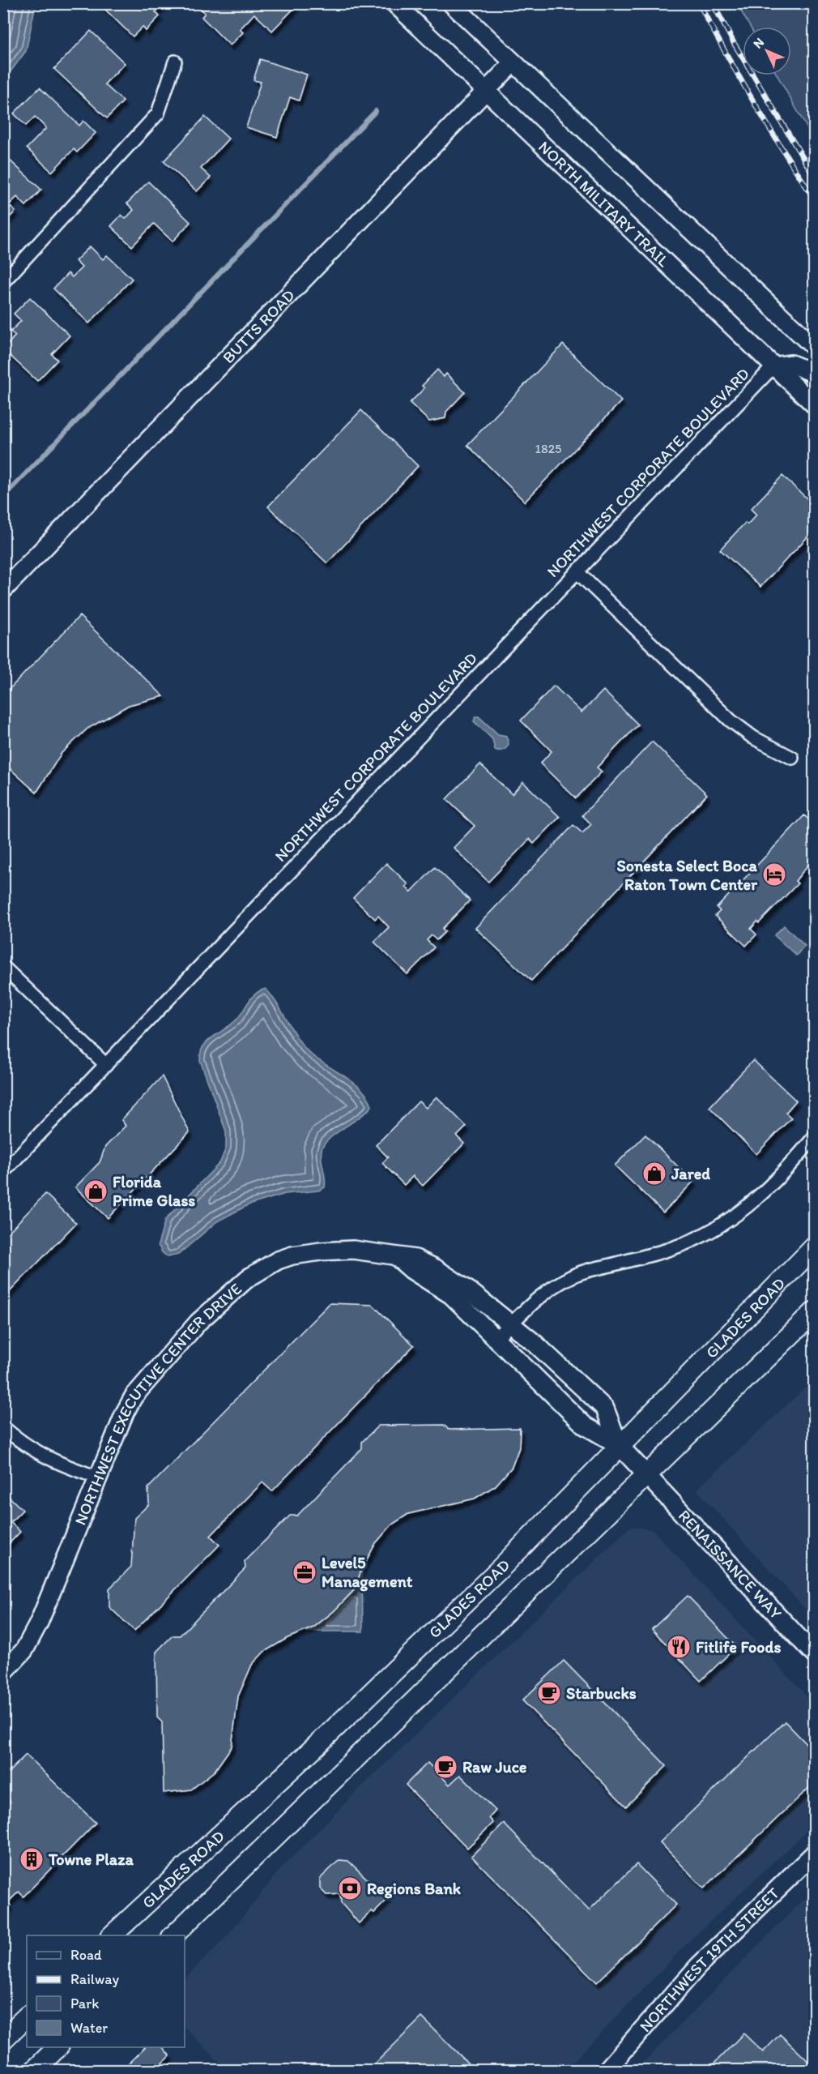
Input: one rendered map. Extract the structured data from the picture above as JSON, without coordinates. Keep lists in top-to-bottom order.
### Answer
{
  "streets": {
    "main road": ["GLADES ROAD"],
    "street": [
      "NORTH MILITARY TRAIL",
      "BUTTS ROAD",
      "NORTHWEST CORPORATE BOULEVARD",
      "NORTHWEST EXECUTIVE CENTER DRIVE",
      "RENAISSANCE WAY",
      "NORTHWEST 19TH STREET"
    ]
  },
  "crossings": [
    ["NORTH MILITARY TRAIL", "BUTTS ROAD"],
    ["NORTH MILITARY TRAIL", "NORTHWEST CORPORATE BOULEVARD"],
    ["GLADES ROAD", "NORTHWEST EXECUTIVE CENTER DRIVE"],
    ["NORTHWEST EXECUTIVE CENTER DRIVE", "RENAISSANCE WAY"]
  ],
  "places": {
    "hotel": ["Sonesta Select Boca Raton Town Center"],
    "shop": ["Jared", "Florida Prime Glass"],
    "office": ["Level5 Management"],
    "restaurant": ["Fitlife Foods"],
    "cafe": ["Starbucks", "Raw Juce"],
    "building": ["Towne Plaza"],
    "bank": ["Regions Bank"]
  },
  "house_numbers": ["1825"],
  "legend": [
    "Road",
    "Railway",
    "Park",
    "Water"
  ],
  "north": "top left"
}
